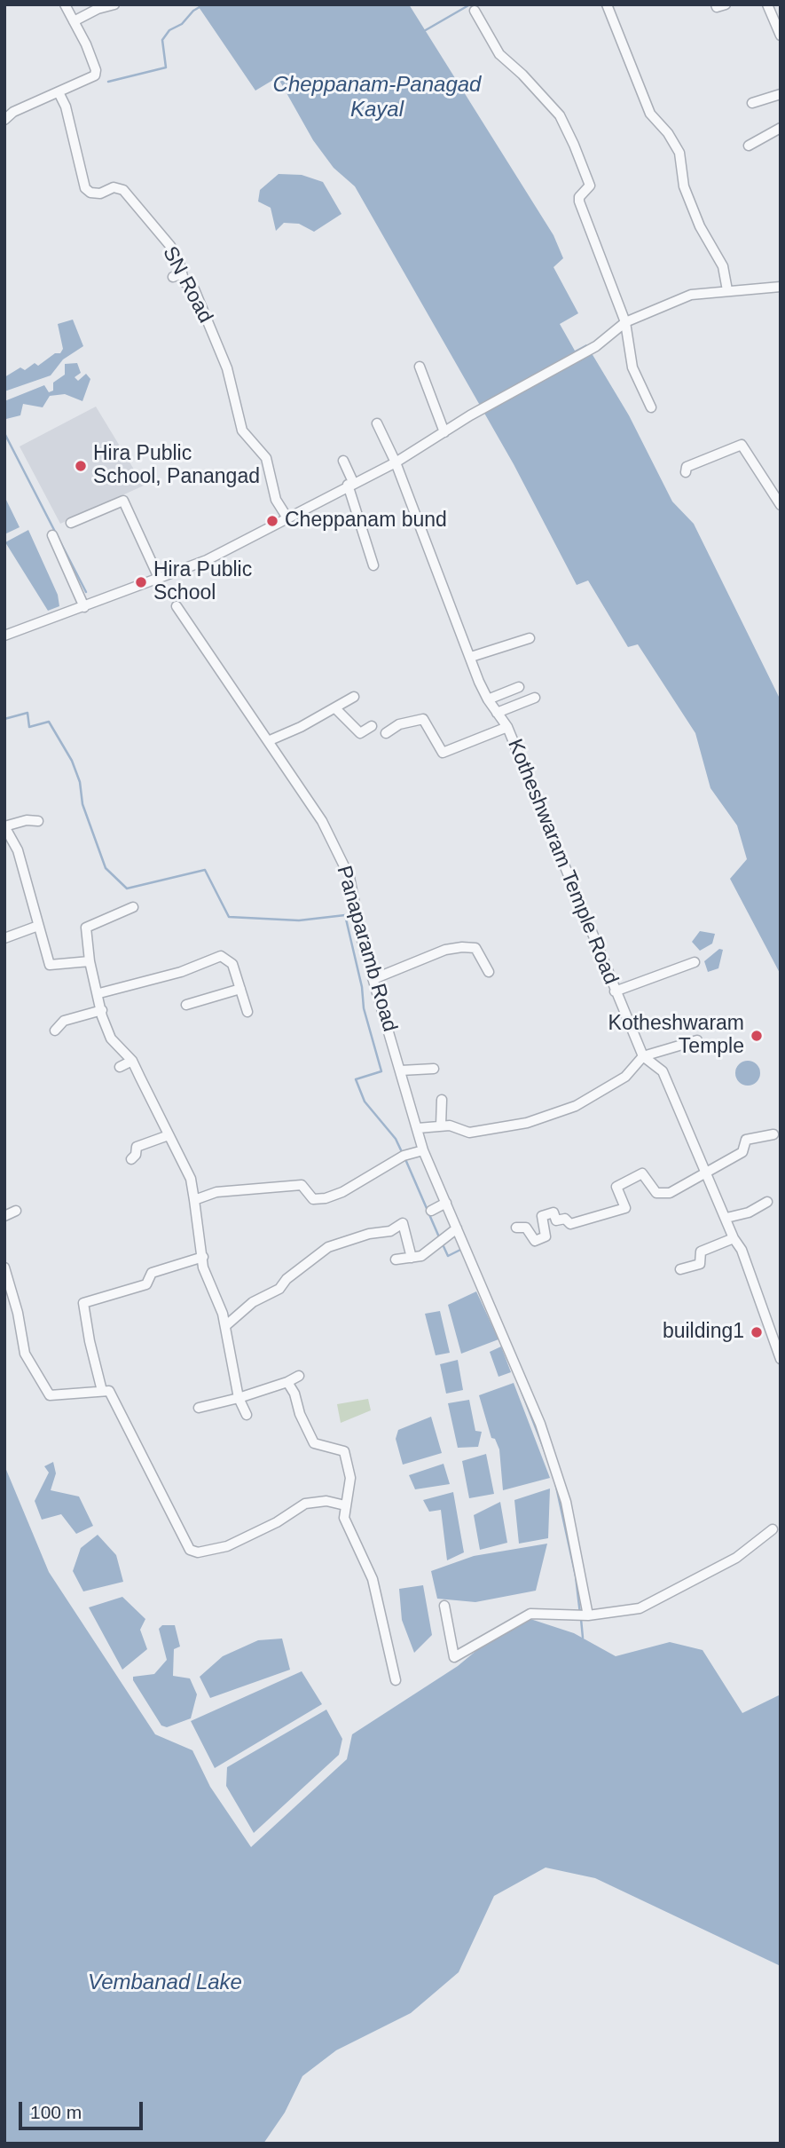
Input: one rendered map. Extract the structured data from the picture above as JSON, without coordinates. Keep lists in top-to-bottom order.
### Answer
{
  "streets": {
    "street": ["SN Road", "Kotheshwaram Temple Road", "Panaparamb Road"]
  },
  "water": ["Cheppanam-Panagad Kayal", "Vembanad Lake"],
  "places": [
    "Hira Public School, Panangad",
    "Cheppanam bund",
    "Hira Public School",
    "Kotheshwaram Temple",
    "building1"
  ],
  "scale_bar": "100 m"
}
